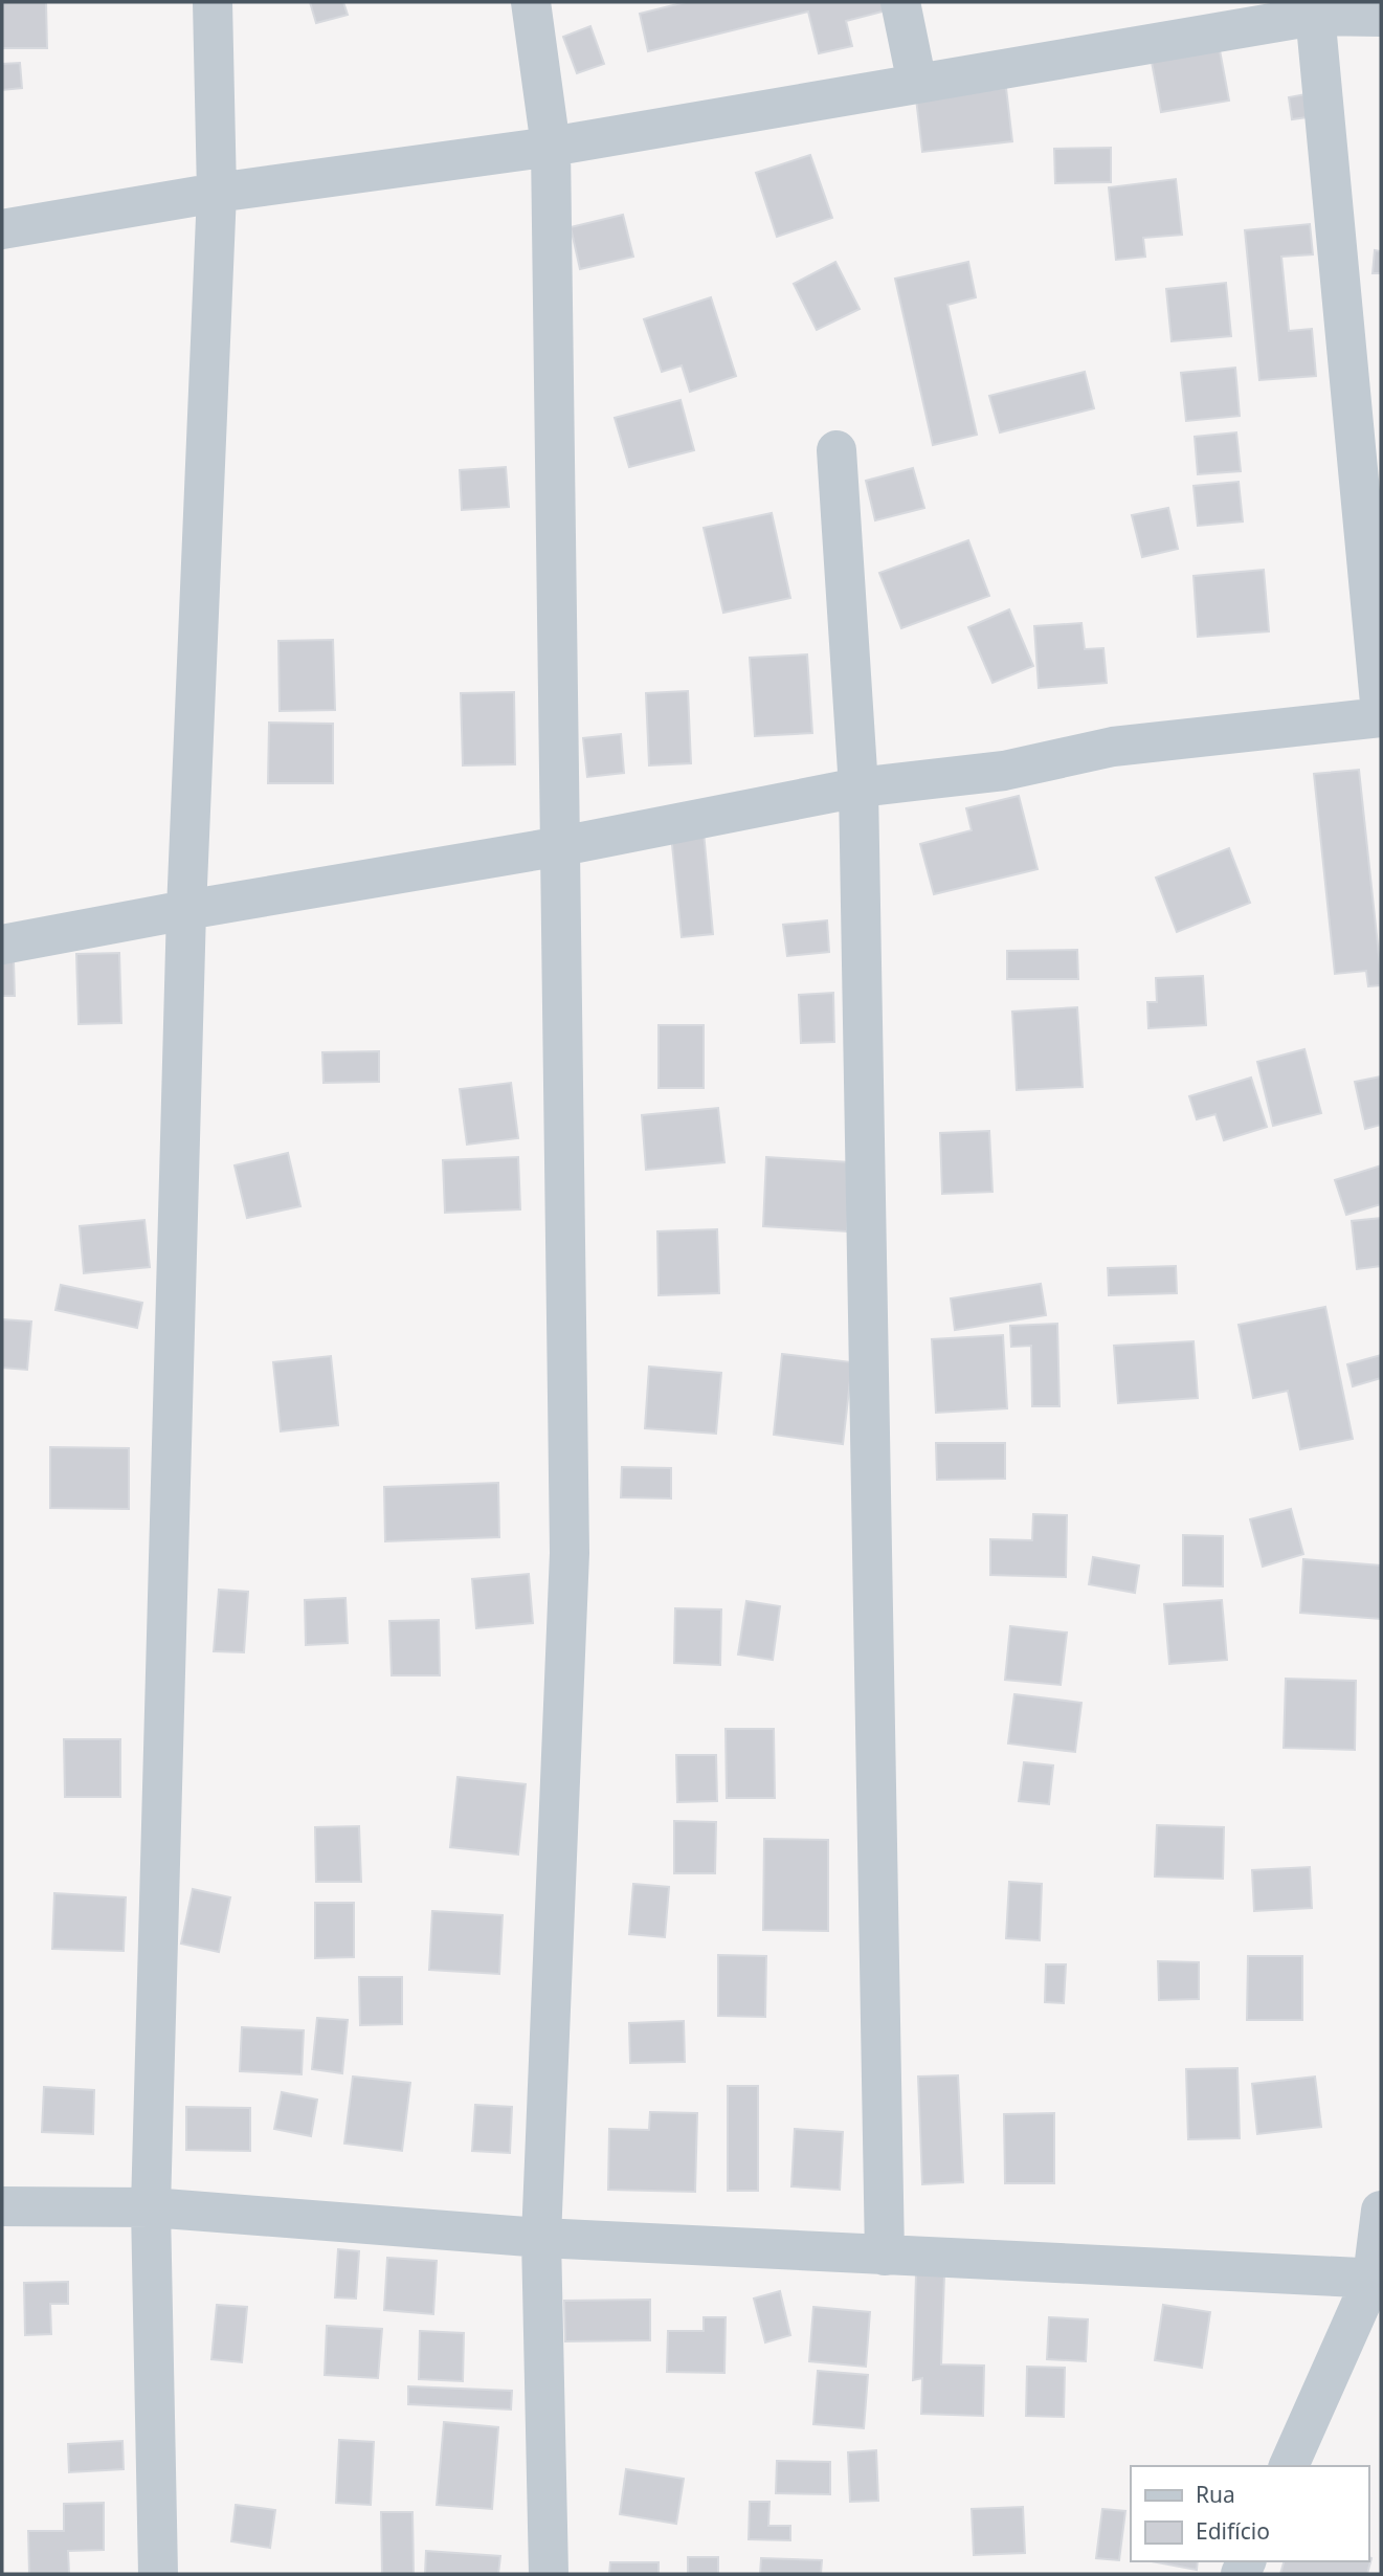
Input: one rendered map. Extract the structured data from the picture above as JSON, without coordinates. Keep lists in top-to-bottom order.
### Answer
{
  "legend": ["Rua", "Edifício"]
}
